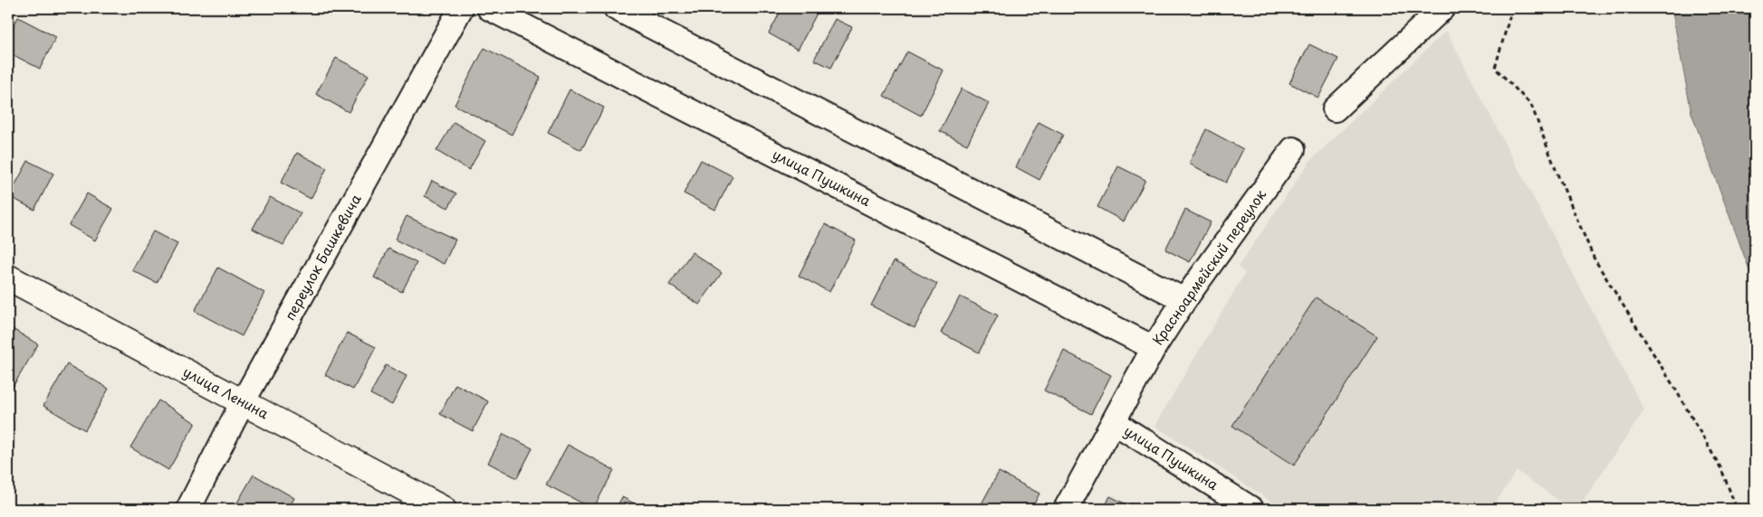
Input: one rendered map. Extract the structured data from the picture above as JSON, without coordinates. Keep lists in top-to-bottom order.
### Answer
{
  "streets": {
    "street": [
      "улица Пушкина",
      "переулок Башкевича",
      "Красноармейский переулок",
      "улица Ленина"
    ]
  },
  "crossings": [
    ["улица Пушкина", "Красноармейский переулок"],
    ["переулок Башкевича", "улица Ленина"]
  ]
}
